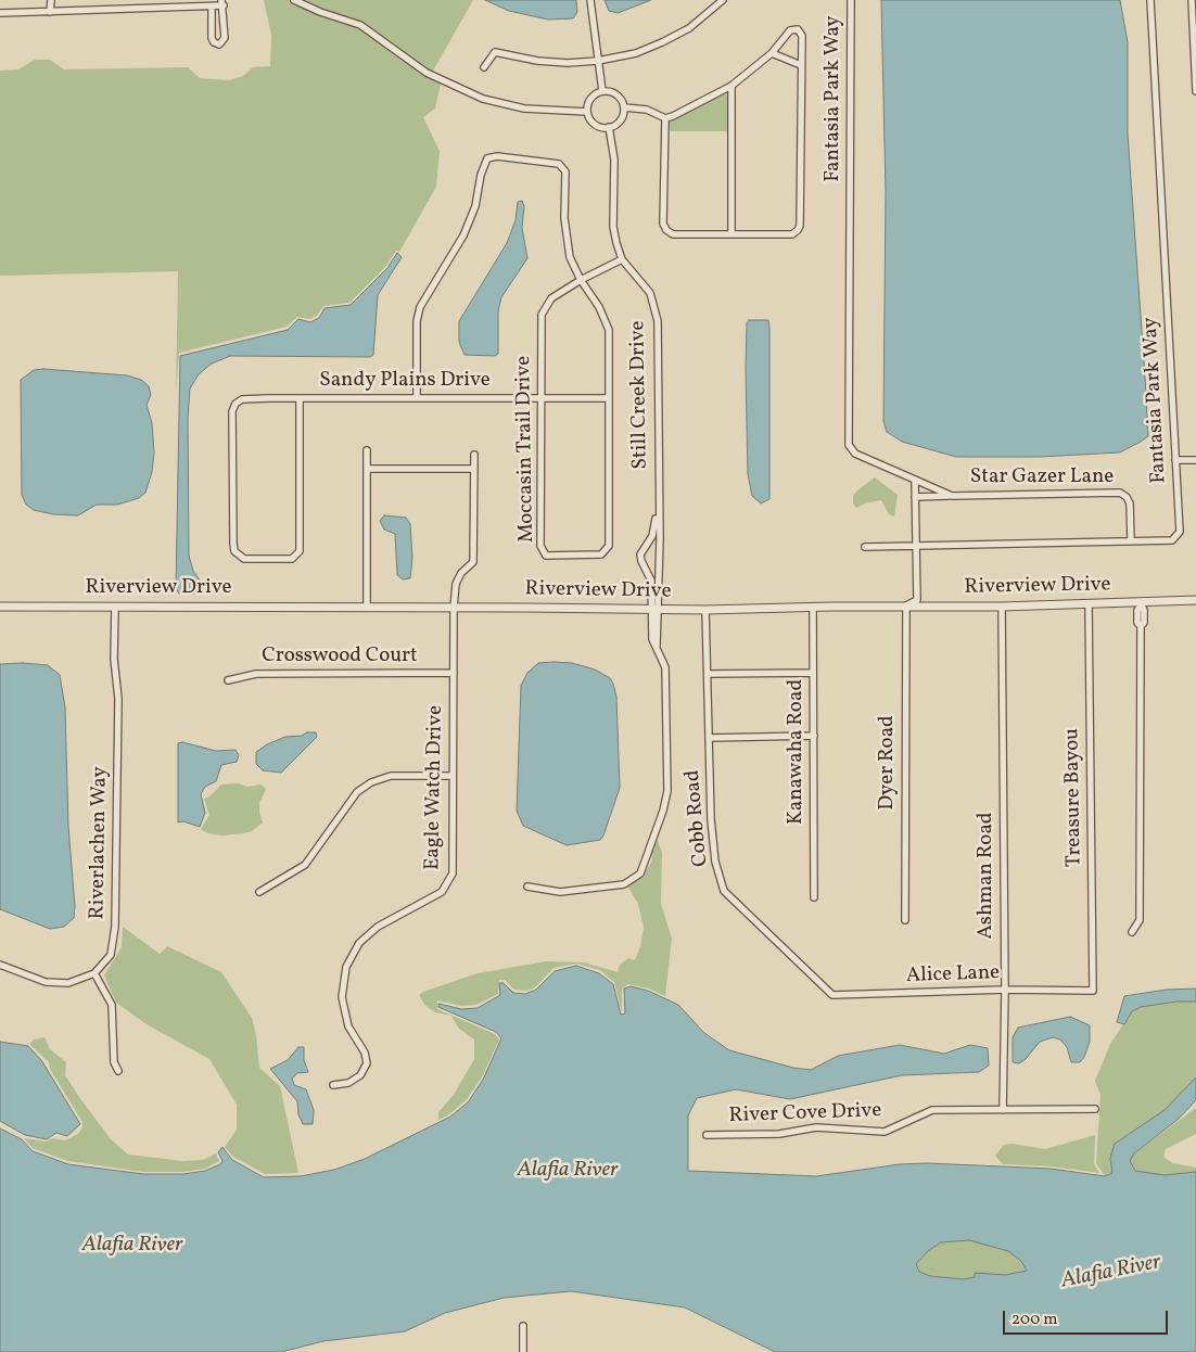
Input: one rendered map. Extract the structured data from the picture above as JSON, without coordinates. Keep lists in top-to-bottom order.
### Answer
{
  "streets": {
    "street": [
      "Fantasia Park Way",
      "Sandy Plains Drive",
      "Still Creek Drive",
      "Moccasin Trail Drive",
      "Star Gazer Lane",
      "Riverview Drive",
      "Crosswood Court",
      "Kanawaha Road",
      "Dyer Road",
      "Eagle Watch Drive",
      "Treasure Bayou",
      "Cobb Road",
      "Riverlachen Way",
      "Ashman Road",
      "Alice Lane",
      "River Cove Drive"
    ]
  },
  "crossings": [
    ["Fantasia Park Way", "Star Gazer Lane"],
    ["Sandy Plains Drive", "Moccasin Trail Drive"],
    ["Still Creek Drive", "Moccasin Trail Drive"],
    ["Still Creek Drive", "Riverview Drive"],
    ["Riverview Drive", "Kanawaha Road"],
    ["Riverview Drive", "Dyer Road"],
    ["Riverview Drive", "Eagle Watch Drive"],
    ["Riverview Drive", "Treasure Bayou"],
    ["Riverview Drive", "Cobb Road"],
    ["Riverview Drive", "Riverlachen Way"],
    ["Riverview Drive", "Ashman Road"],
    ["Crosswood Court", "Eagle Watch Drive"],
    ["Treasure Bayou", "Alice Lane"],
    ["Cobb Road", "Alice Lane"],
    ["Ashman Road", "Alice Lane"],
    ["Ashman Road", "River Cove Drive"]
  ],
  "water": ["Alafia River"],
  "scale_bar": "200 m"
}
